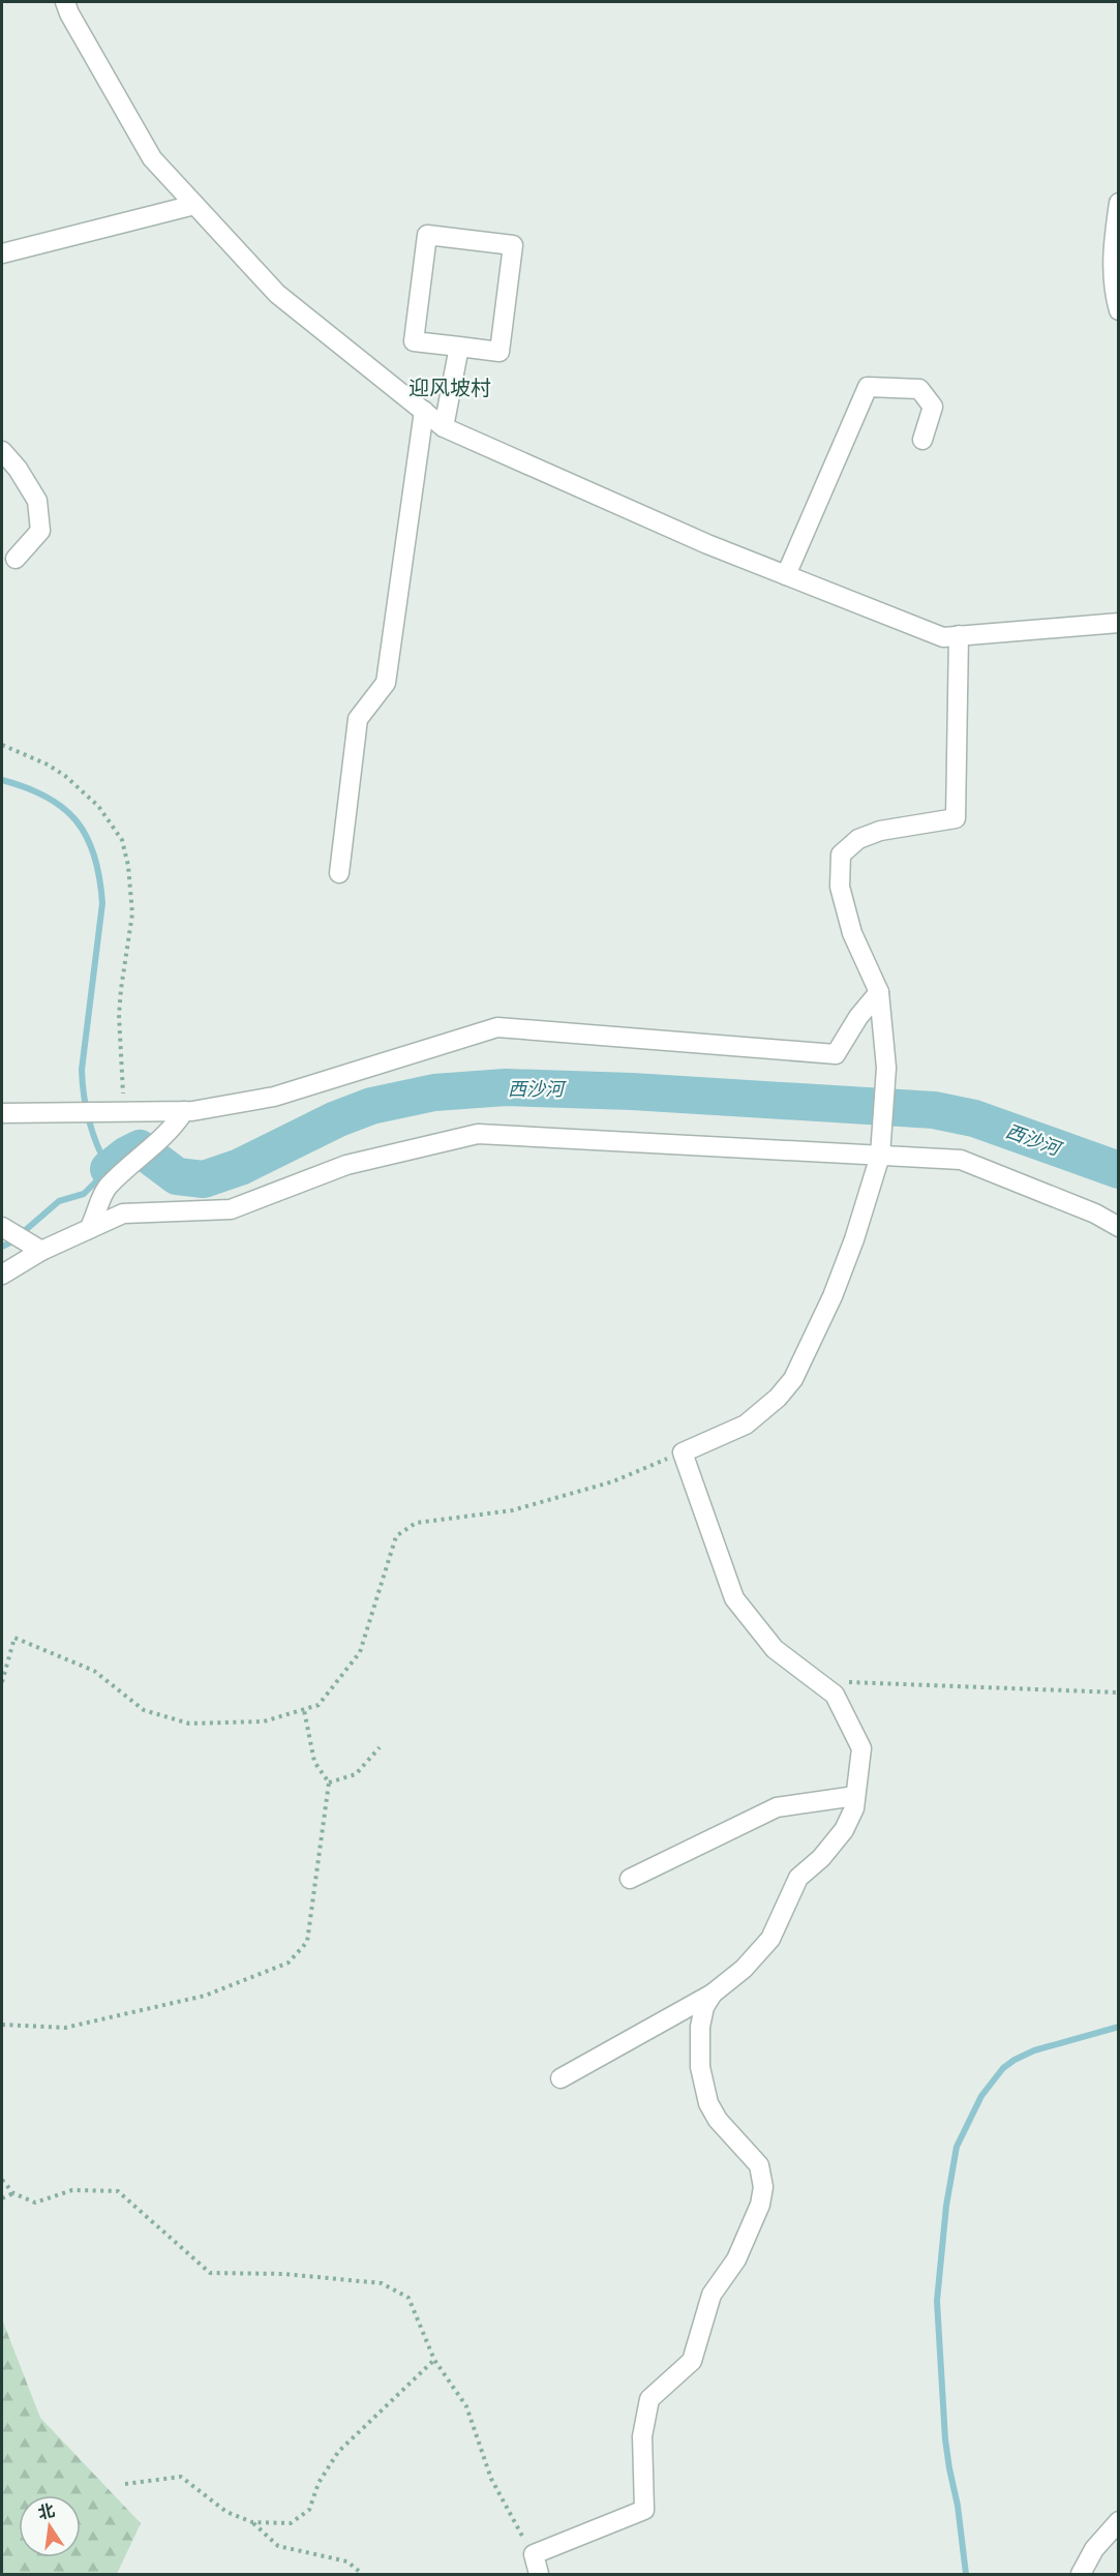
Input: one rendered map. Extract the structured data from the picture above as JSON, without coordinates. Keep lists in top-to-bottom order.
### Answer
{
  "districts": ["迎风坡村"],
  "water": ["西沙河"],
  "north": "top"
}
